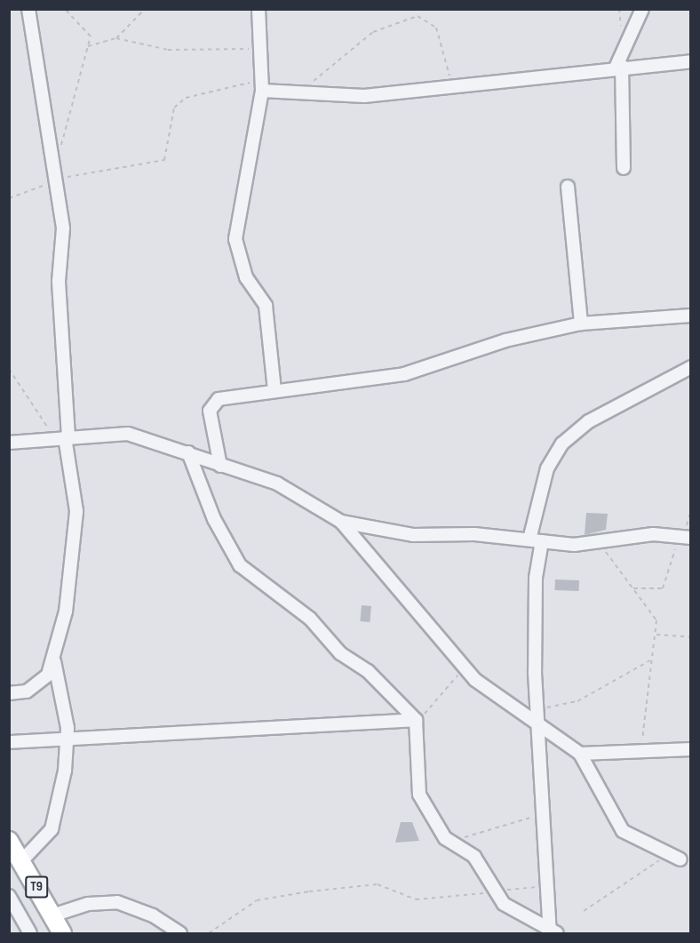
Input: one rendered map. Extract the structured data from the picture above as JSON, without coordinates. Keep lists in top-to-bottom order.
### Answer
{
  "streets": {
    "highway": ["T9"]
  }
}
